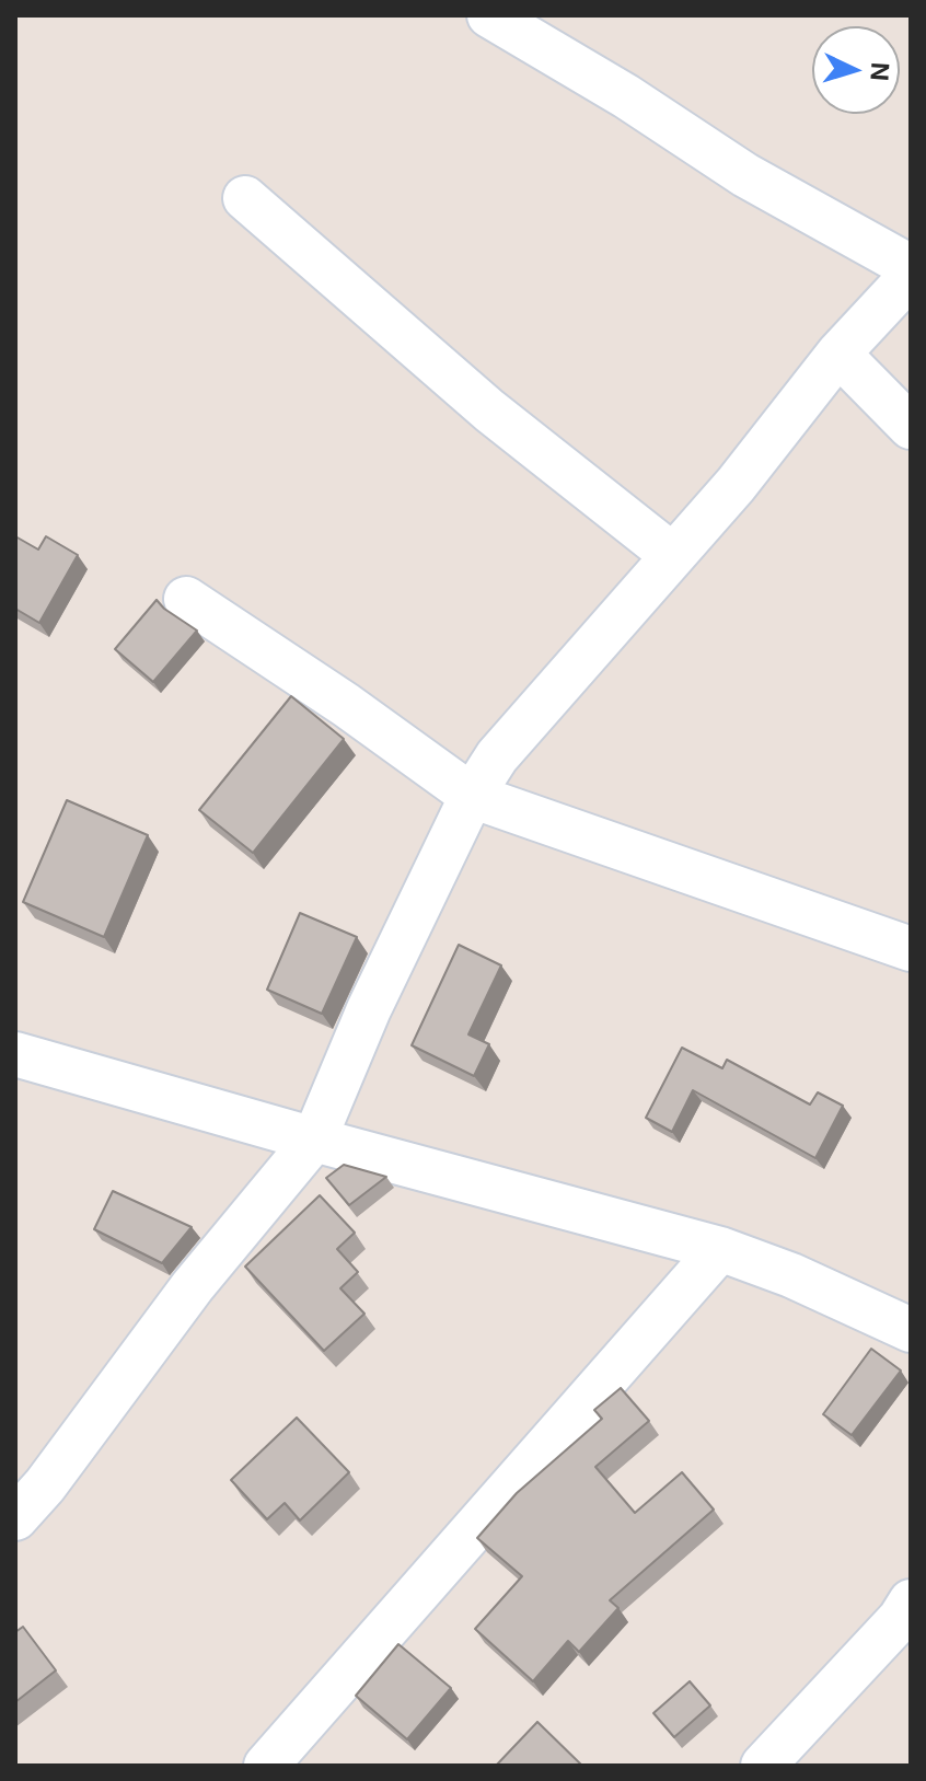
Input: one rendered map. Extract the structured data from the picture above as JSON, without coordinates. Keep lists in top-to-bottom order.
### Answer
{
  "north": "right"
}
